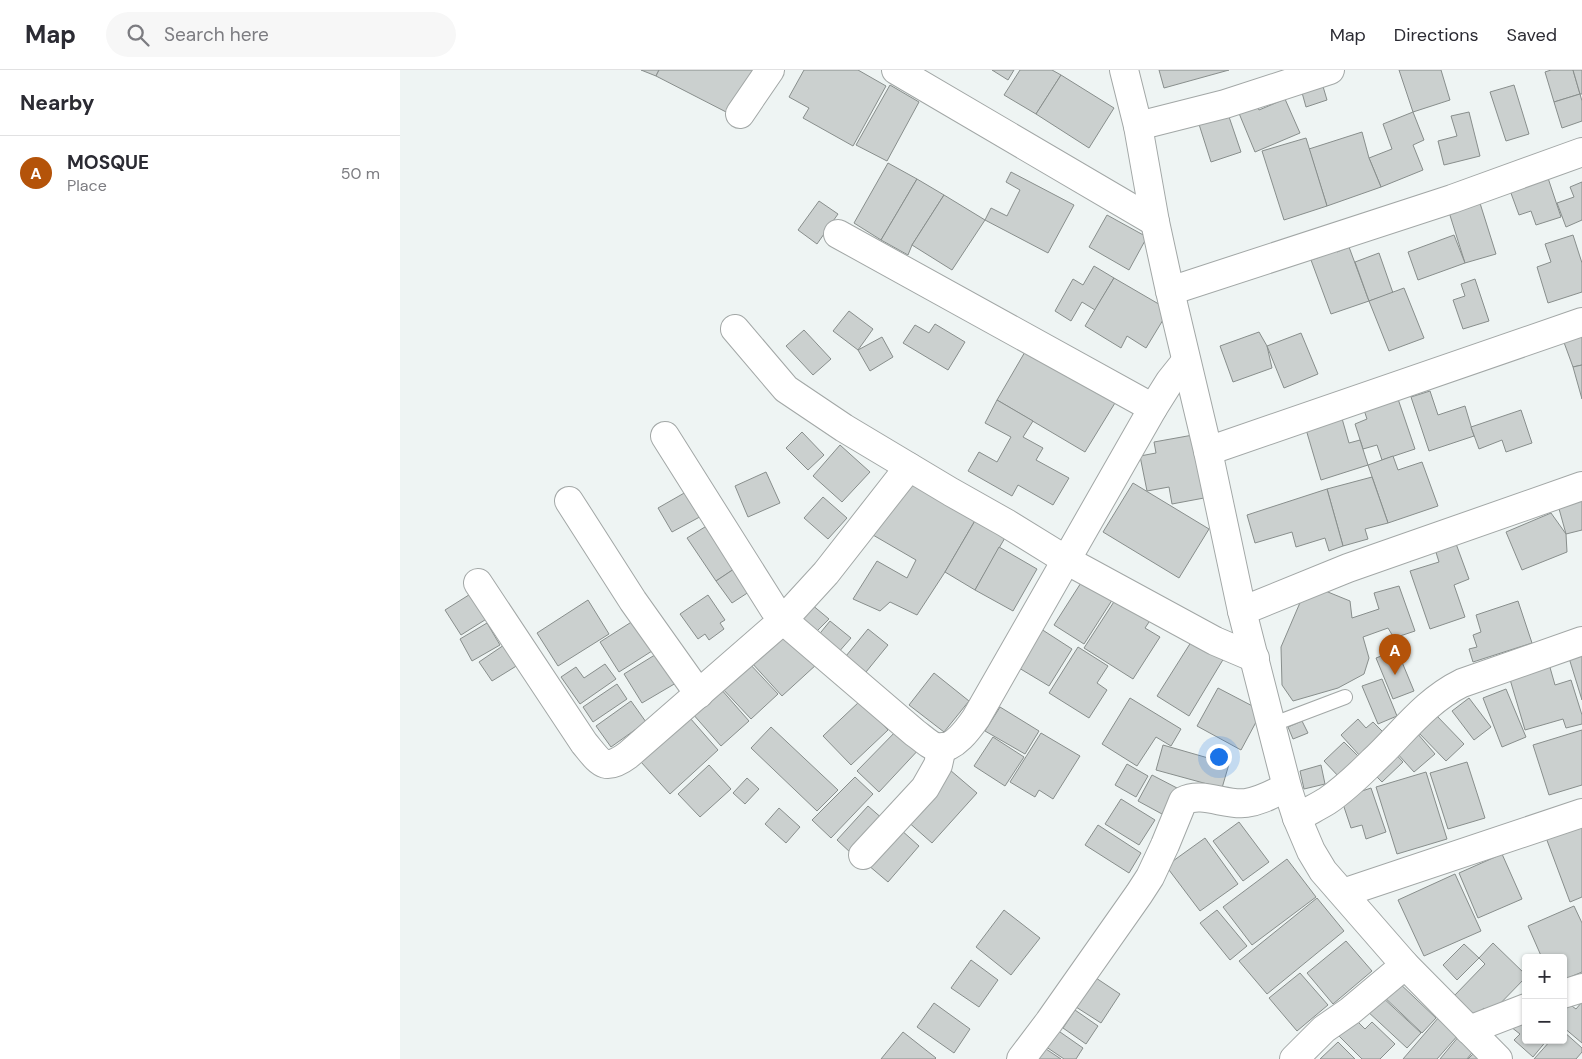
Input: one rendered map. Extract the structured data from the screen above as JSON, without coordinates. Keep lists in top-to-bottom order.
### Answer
{
  "page": {
    "header": "Map",
    "search": "Search here",
    "nav": ["Map", "Directions", "Saved"],
    "heading": "Nearby",
    "list": [
      {
        "mark": "A",
        "name": "MOSQUE",
        "note": "Place",
        "value": "50 m"
      }
    ],
    "pins": "A",
    "map_buttons": ["+", "−"]
  }
}
